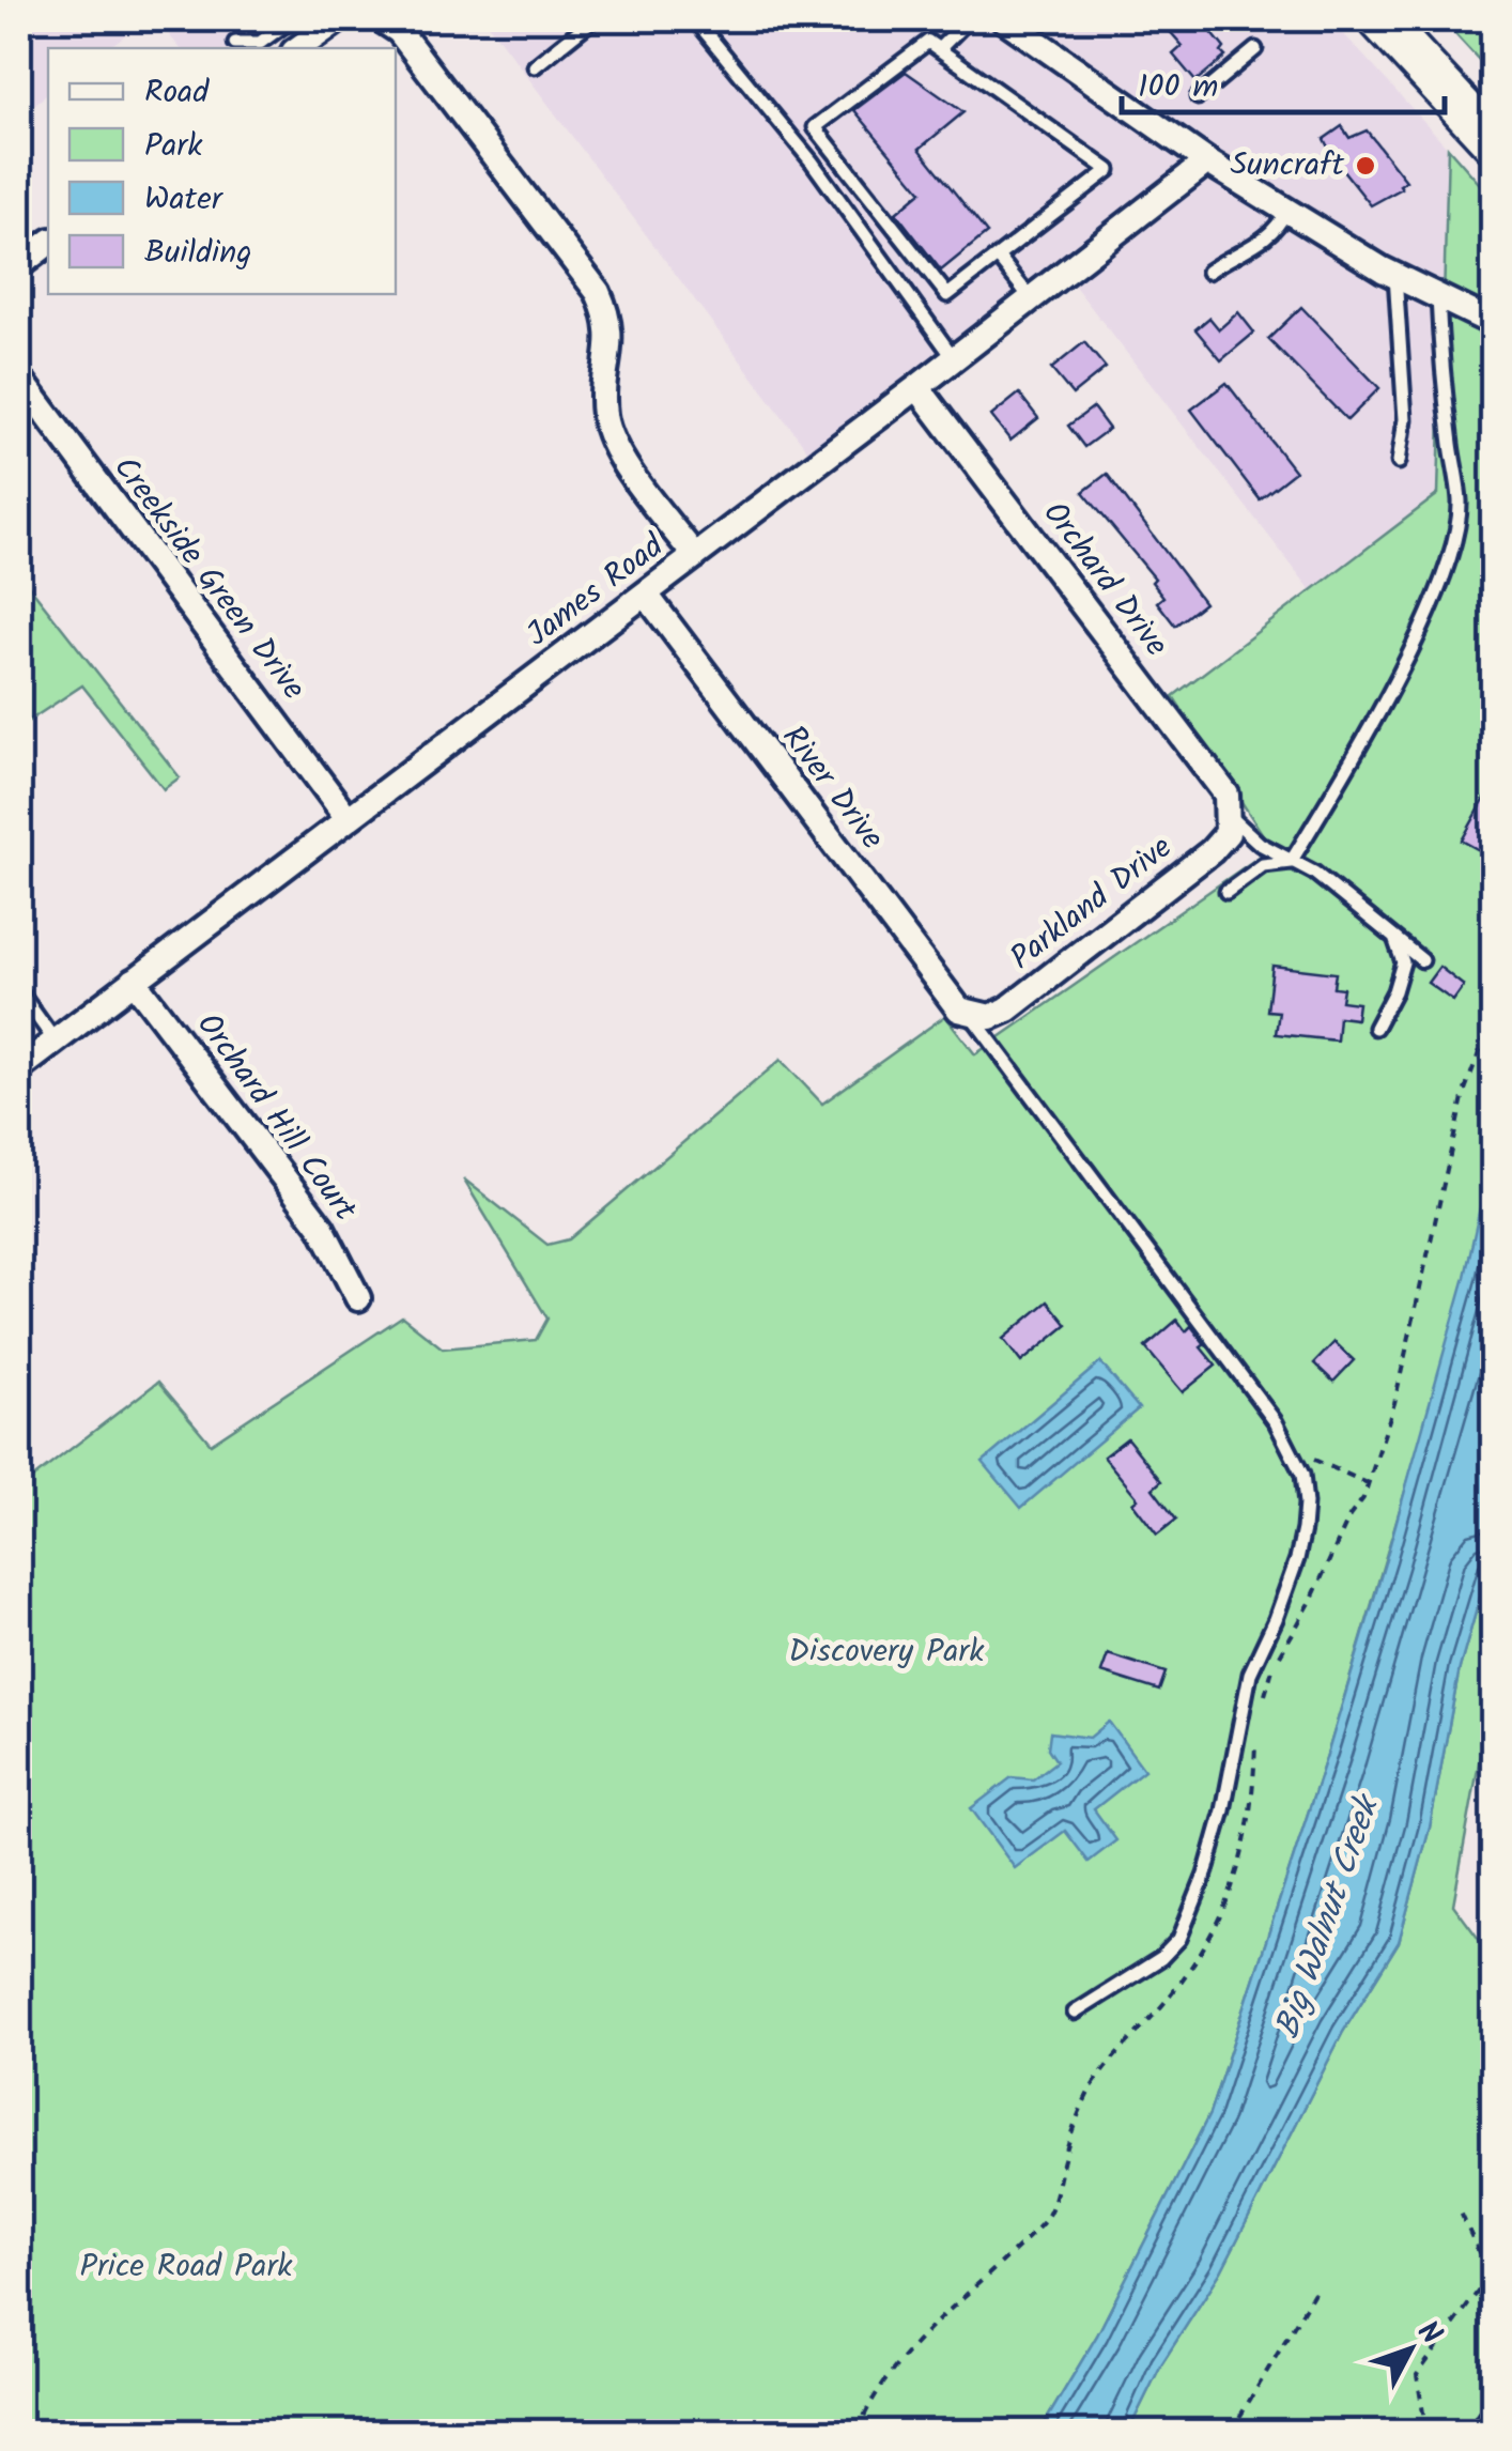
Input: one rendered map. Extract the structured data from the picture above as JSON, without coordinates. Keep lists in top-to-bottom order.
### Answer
{
  "streets": {
    "street": [
      "Creekside Green Drive",
      "Orchard Drive",
      "James Road",
      "River Drive",
      "Parkland Drive",
      "Orchard Hill Court"
    ]
  },
  "crossings": [
    ["Creekside Green Drive", "James Road"],
    ["Orchard Drive", "James Road"],
    ["Orchard Drive", "Parkland Drive"],
    ["James Road", "River Drive"],
    ["James Road", "Orchard Hill Court"],
    ["River Drive", "Parkland Drive"]
  ],
  "water": ["Big Walnut Creek"],
  "parks": ["Discovery Park", "Price Road Park"],
  "places": ["Suncraft"],
  "legend": [
    "Road",
    "Park",
    "Water",
    "Building"
  ],
  "scale_bar": "100 m",
  "north": "top right"
}
